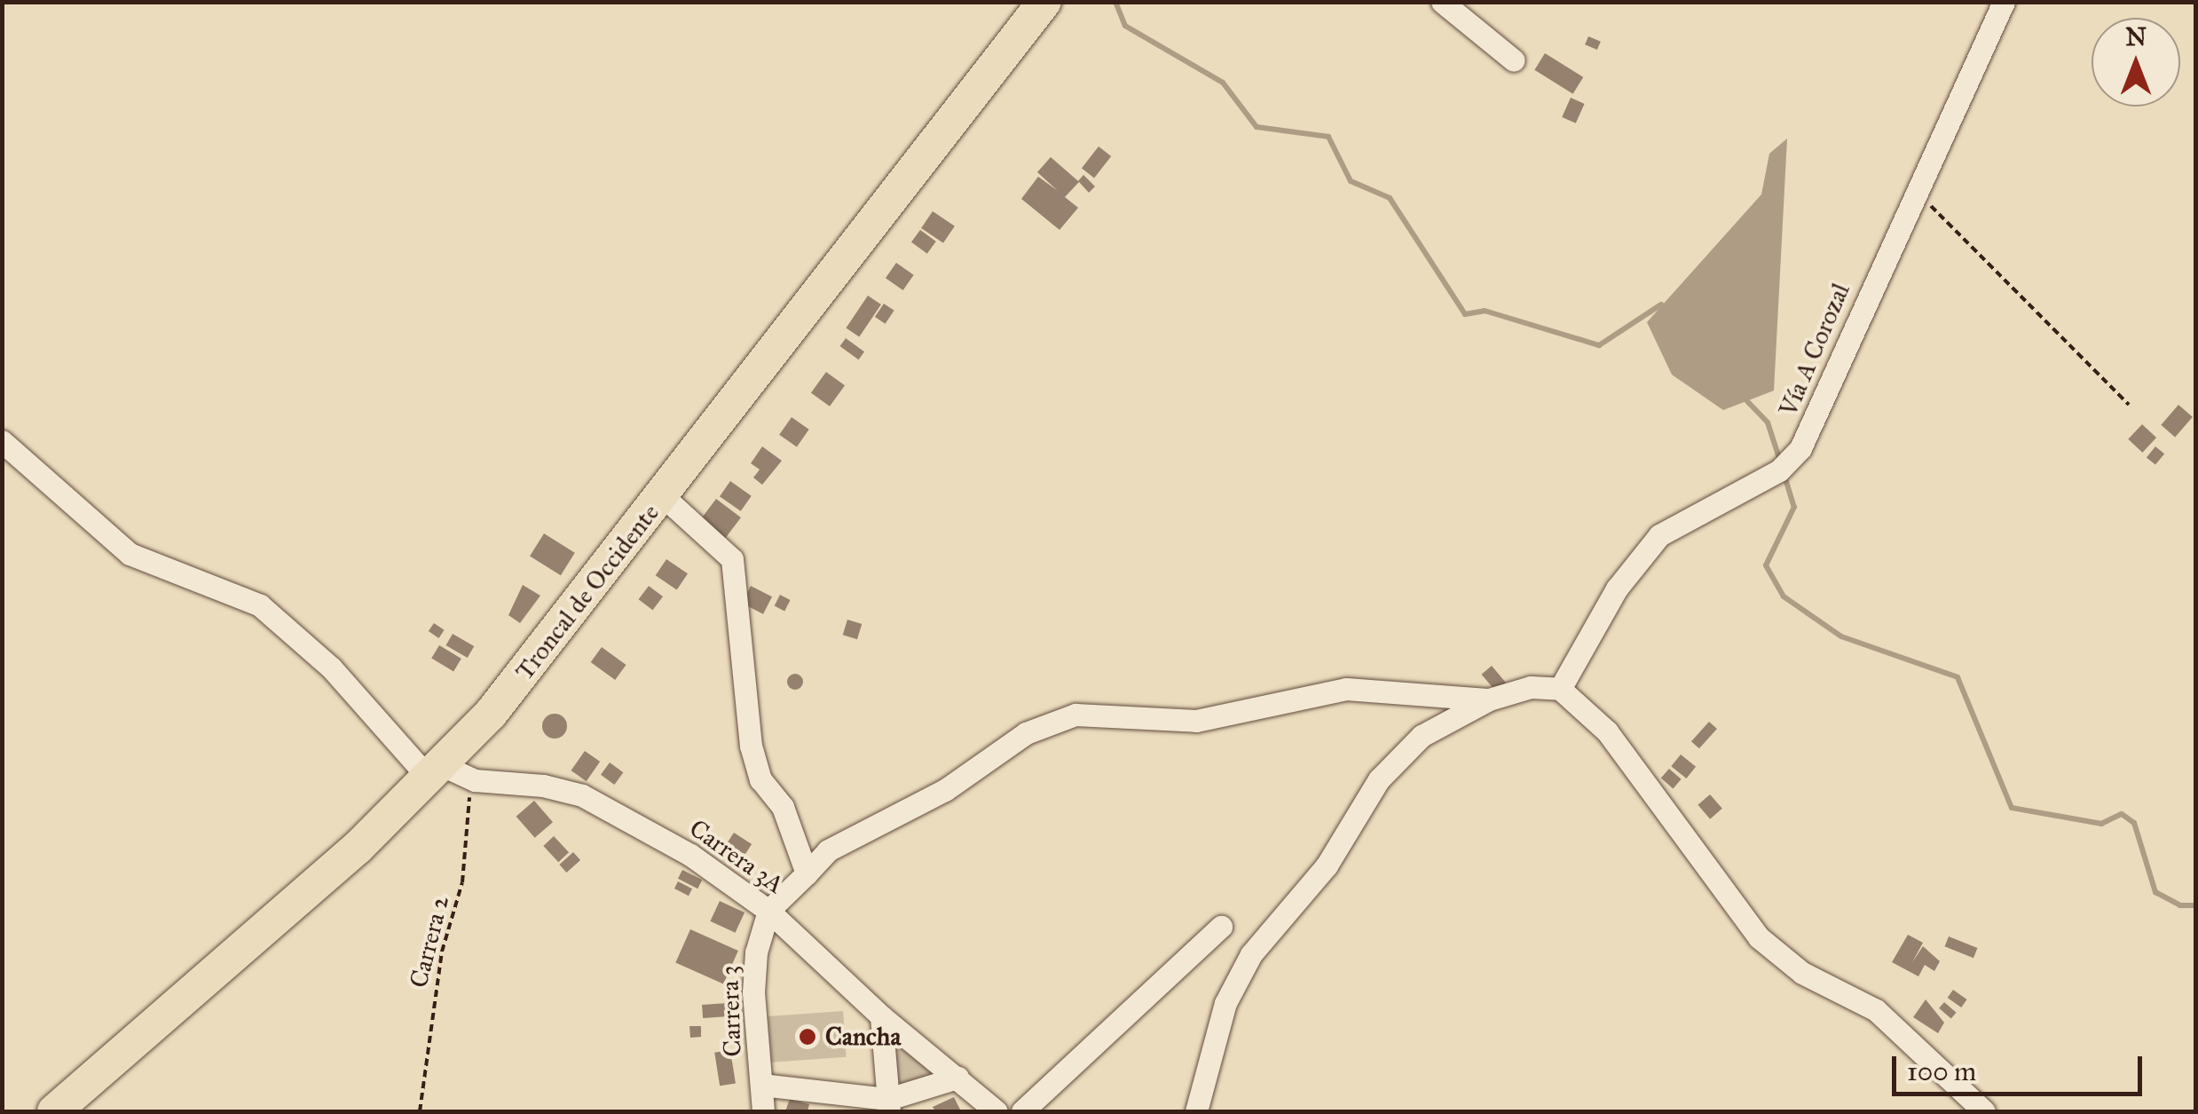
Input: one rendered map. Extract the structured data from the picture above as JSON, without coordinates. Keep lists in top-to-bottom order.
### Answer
{
  "streets": {
    "highway": ["Troncal de Occidente"],
    "street": ["Vía A Corozal", "Carrera 3A", "Carrera 3"],
    "path": ["Carrera 2"]
  },
  "crossings": [
    ["Troncal de Occidente", "Carrera 3A"],
    ["Carrera 3A", "Carrera 2"],
    ["Carrera 3A", "Carrera 3"]
  ],
  "places": ["Cancha"],
  "scale_bar": "100 m",
  "north": "top"
}
